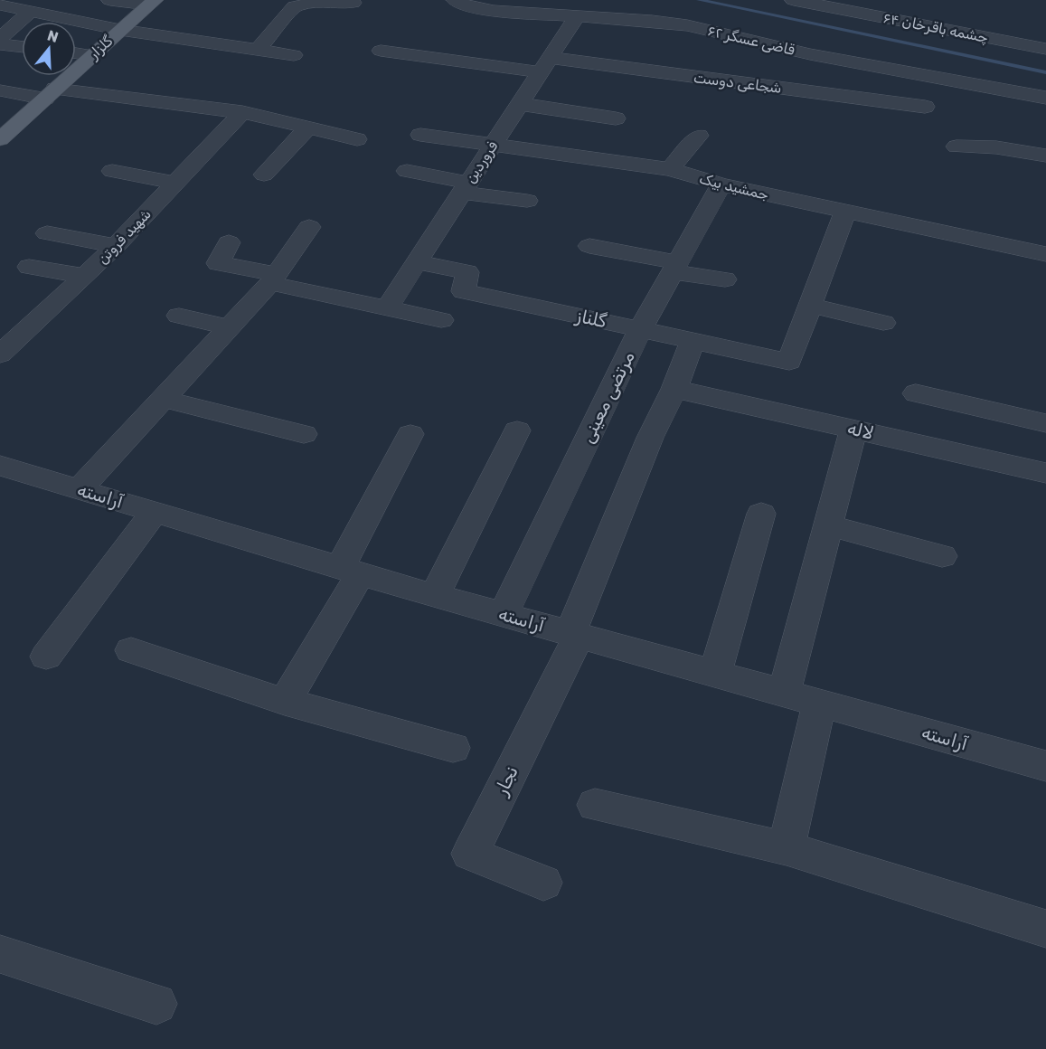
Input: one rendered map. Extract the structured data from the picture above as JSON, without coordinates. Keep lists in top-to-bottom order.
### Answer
{
  "streets": {
    "main road": ["گلزار"],
    "street": [
      "چشمه باقرخان ۶۴",
      "قاضی عسگر ۶۲",
      "شجاعی دوست",
      "فروردین",
      "جمشید بیک",
      "شهید فروتن",
      "گلناز",
      "مرتضی معینی",
      "لاله",
      "آراسته",
      "نجار"
    ]
  },
  "crossings": [
    ["قاضی عسگر ۶۲", "فروردین"],
    ["شجاعی دوست", "فروردین"],
    ["فروردین", "جمشید بیک"],
    ["فروردین", "گلناز"],
    ["جمشید بیک", "مرتضی معینی"],
    ["گلناز", "مرتضی معینی"],
    ["مرتضی معینی", "آراسته"],
    ["آراسته", "نجار"]
  ],
  "north": "top"
}
